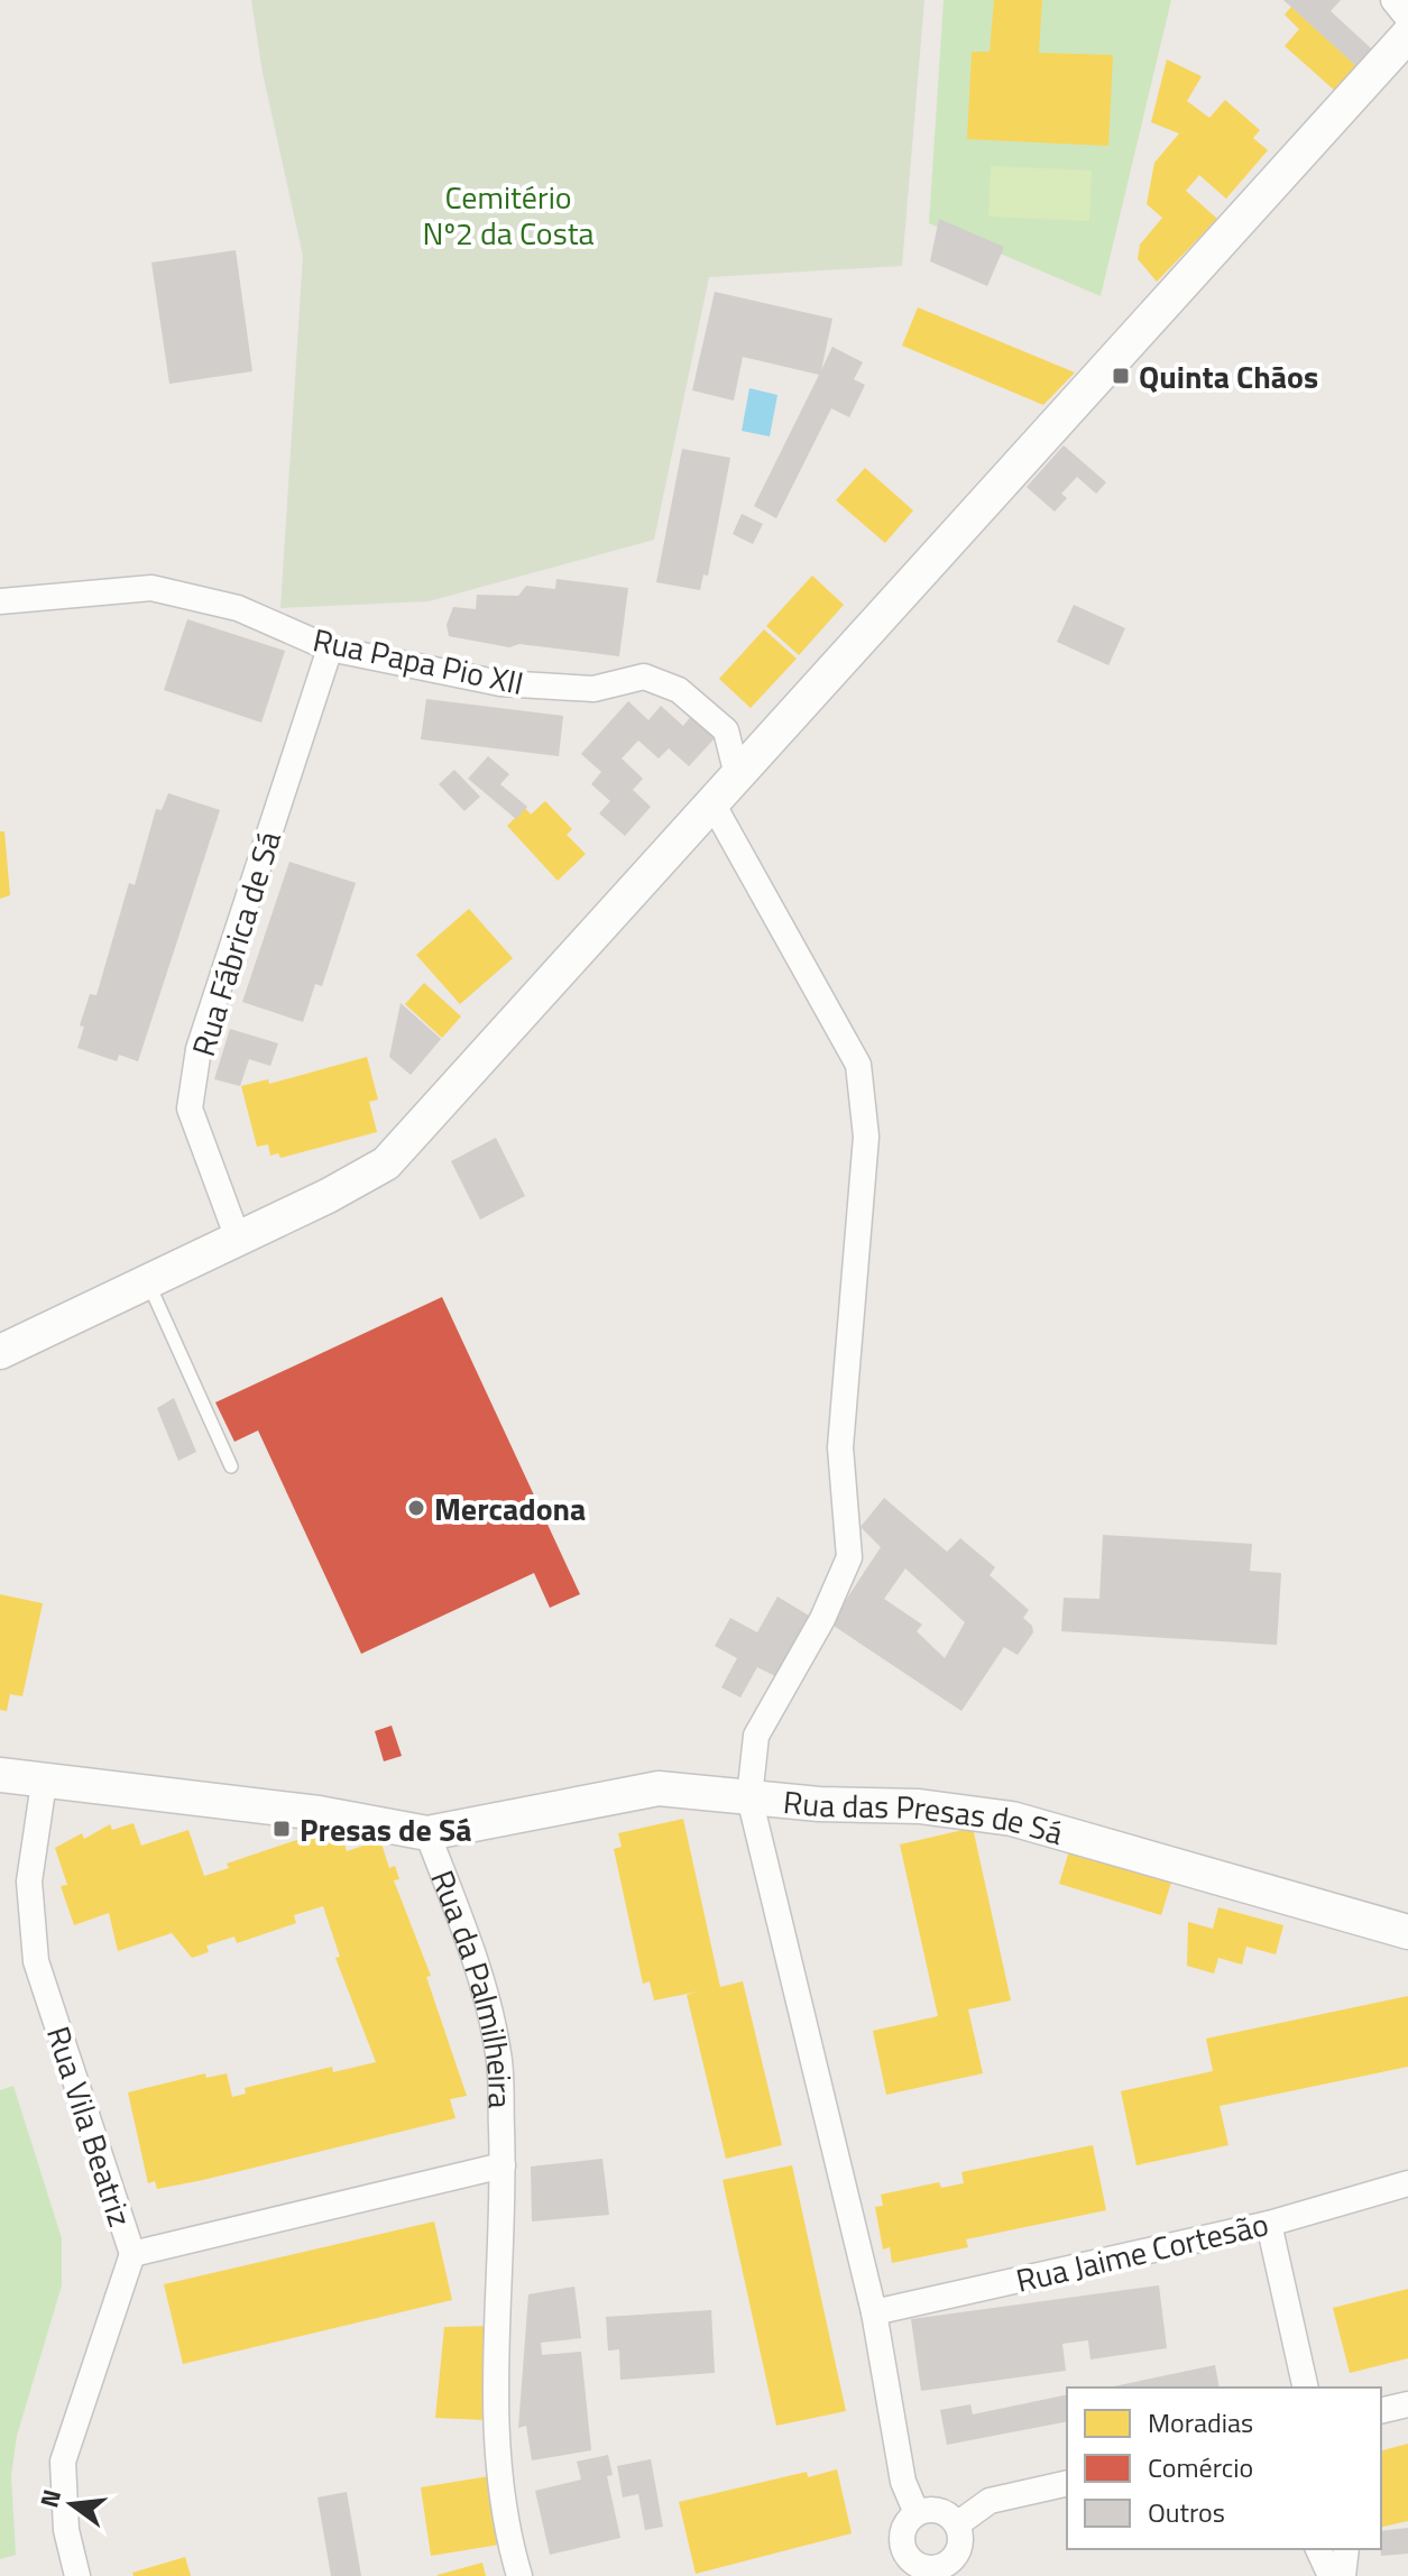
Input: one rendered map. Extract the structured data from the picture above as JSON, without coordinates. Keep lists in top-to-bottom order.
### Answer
{
  "streets": {
    "main road": ["Rua das Presas de Sá", "Rua da Palmilheira"],
    "street": [
      "Rua Papa Pio XII",
      "Rua Fábrica de Sá",
      "Rua Vila Beatriz",
      "Rua Jaime Cortesão"
    ]
  },
  "crossings": [
    ["Rua Papa Pio XII", "Rua Fábrica de Sá"],
    ["Rua das Presas de Sá", "Rua da Palmilheira"],
    ["Rua da Palmilheira", "Rua Vila Beatriz"]
  ],
  "parks": ["Cemitério Nº2 da Costa"],
  "places": {
    "transit": ["Quinta Chãos", "Presas de Sá"],
    "other": ["Mercadona"]
  },
  "legend": ["Moradias", "Comércio", "Outros"],
  "north": "left"
}
